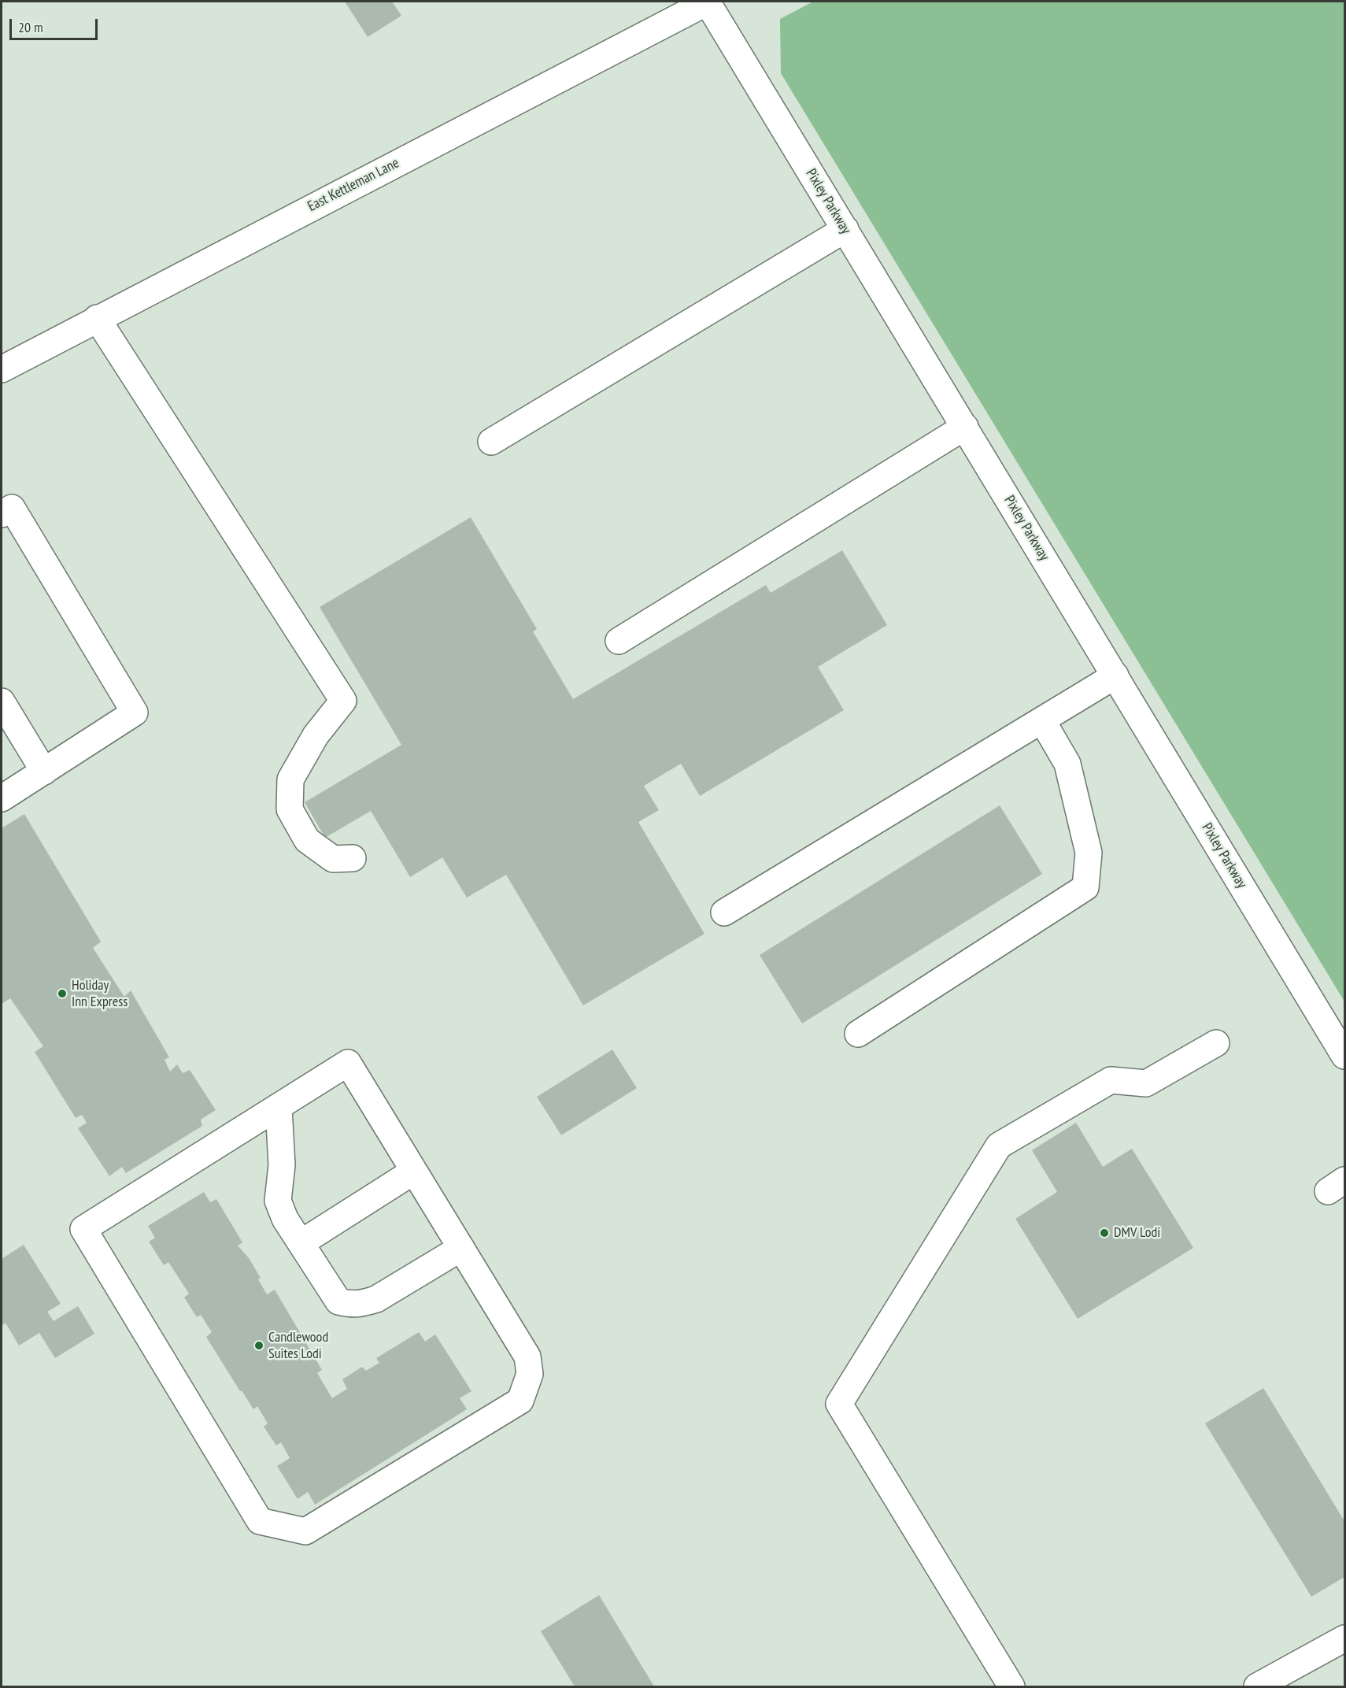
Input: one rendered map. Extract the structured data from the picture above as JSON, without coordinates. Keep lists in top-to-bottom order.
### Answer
{
  "streets": {
    "street": ["East Kettleman Lane", "Pixley Parkway"]
  },
  "crossings": [
    ["East Kettleman Lane", "Pixley Parkway"]
  ],
  "places": ["Holiday Inn Express", "DMV Lodi", "Candlewood Suites Lodi"],
  "scale_bar": "20 m"
}
